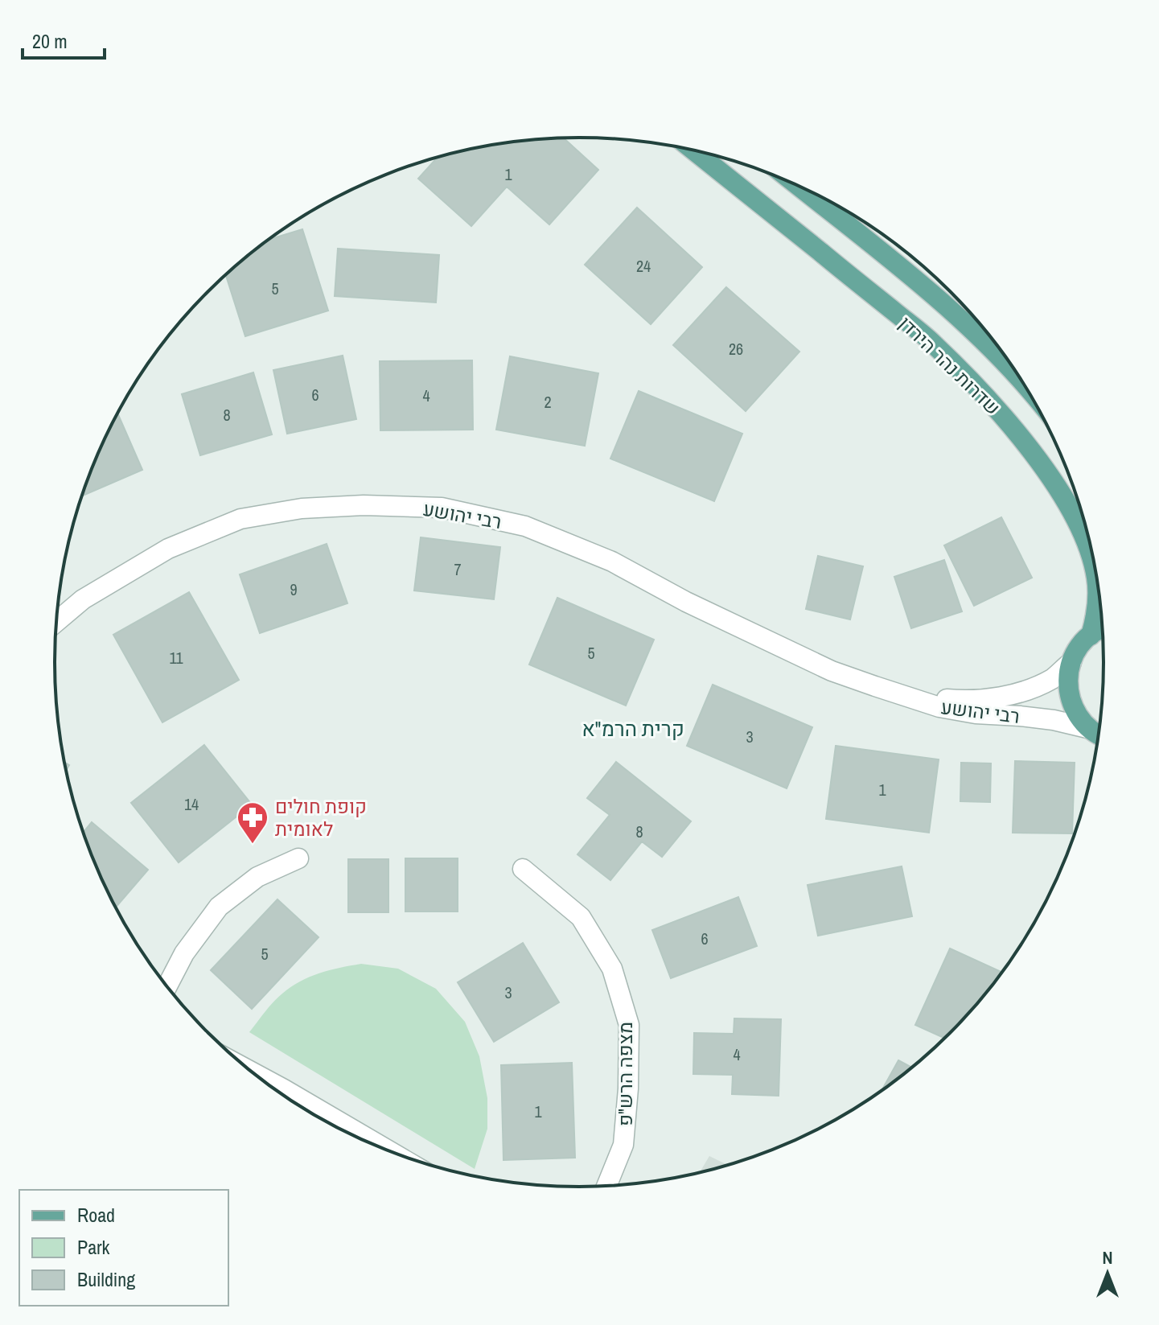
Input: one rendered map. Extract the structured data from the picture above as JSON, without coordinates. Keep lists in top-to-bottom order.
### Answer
{
  "streets": {
    "main road": ["שדרות נהר הירדן"],
    "street": ["רבי יהושע", "מצפה הרש\"פ"]
  },
  "districts": ["קרית הרמ\"א"],
  "places": {
    "pharmacy": ["קופת חולים לאומית"]
  },
  "house_numbers": [
    "1",
    "24",
    "5",
    "26",
    "6",
    "4",
    "2",
    "8",
    "7",
    "9",
    "5",
    "11",
    "3",
    "1",
    "14",
    "8",
    "6",
    "5",
    "3",
    "4",
    "1"
  ],
  "legend": ["Road", "Park", "Building"],
  "scale_bar": "20 m",
  "north": "top"
}
